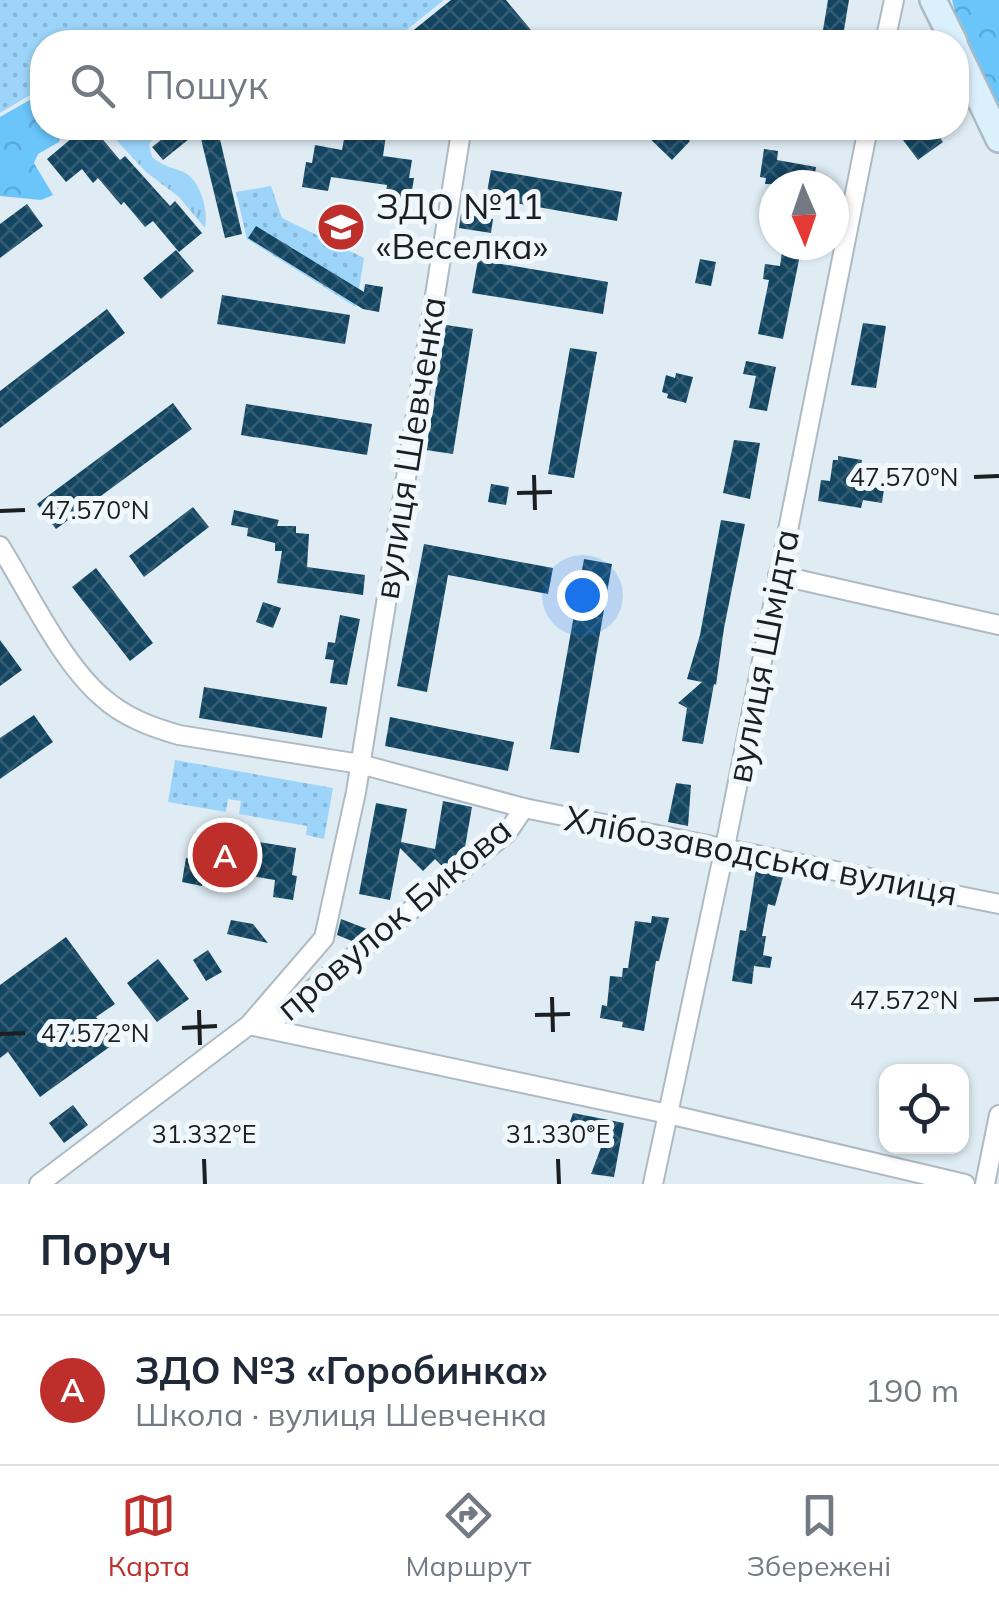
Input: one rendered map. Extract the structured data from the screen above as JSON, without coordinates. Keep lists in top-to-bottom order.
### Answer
{
  "streets": {
    "street": [
      "вулиця Шевченка",
      "вулиця Шмідта",
      "Хлібозаводська вулиця",
      "провулок Бикова"
    ]
  },
  "crossings": [
    ["вулиця Шевченка", "провулок Бикова"],
    ["вулиця Шмідта", "Хлібозаводська вулиця"],
    ["Хлібозаводська вулиця", "провулок Бикова"]
  ],
  "places": {
    "school or university": ["ЗДО №11 «Веселка»"]
  },
  "north": "bottom",
  "page": {
    "search": "Пошук",
    "pins": "A",
    "heading": "Поруч",
    "list": [
      {
        "mark": "A",
        "name": "ЗДО №3 «Горобинка»",
        "note": "Школа · вулиця Шевченка",
        "value": "190 m"
      }
    ],
    "nav": ["Карта", "Маршрут", "Збережені"]
  },
  "coordinates": [
    "47.570°N",
    "47.572°N",
    "31.332°E",
    "31.330°E"
  ]
}
